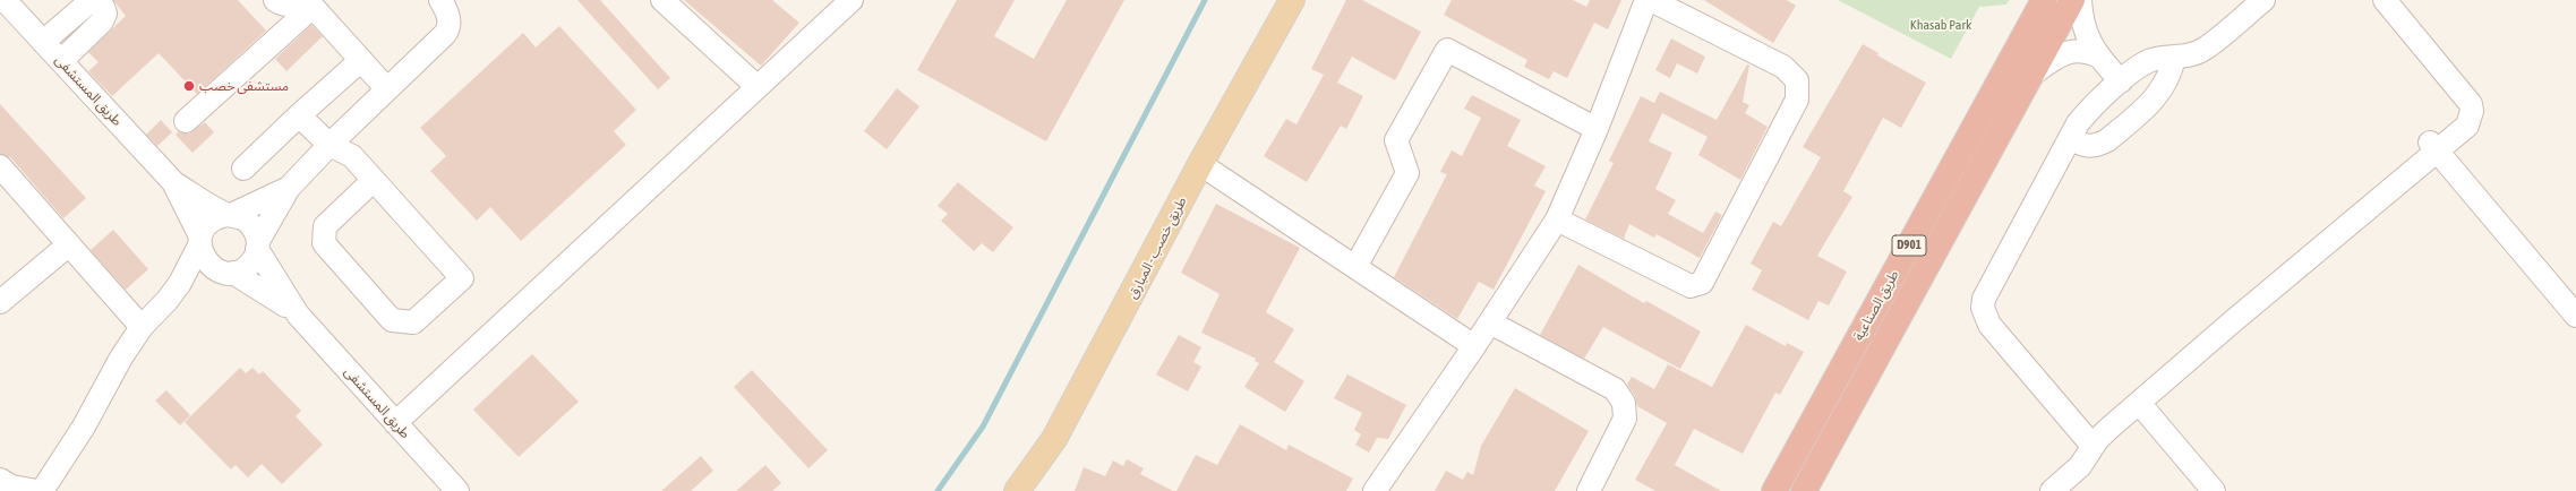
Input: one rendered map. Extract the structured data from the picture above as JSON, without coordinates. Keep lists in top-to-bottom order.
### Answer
{
  "streets": {
    "highway": ["D901", "طريق الصناعية"],
    "main road": ["طريق خصب - المبارق"],
    "street": ["طريق المستشفى"]
  },
  "parks": ["Khasab Park"],
  "places": ["مستشفى خصب"]
}
